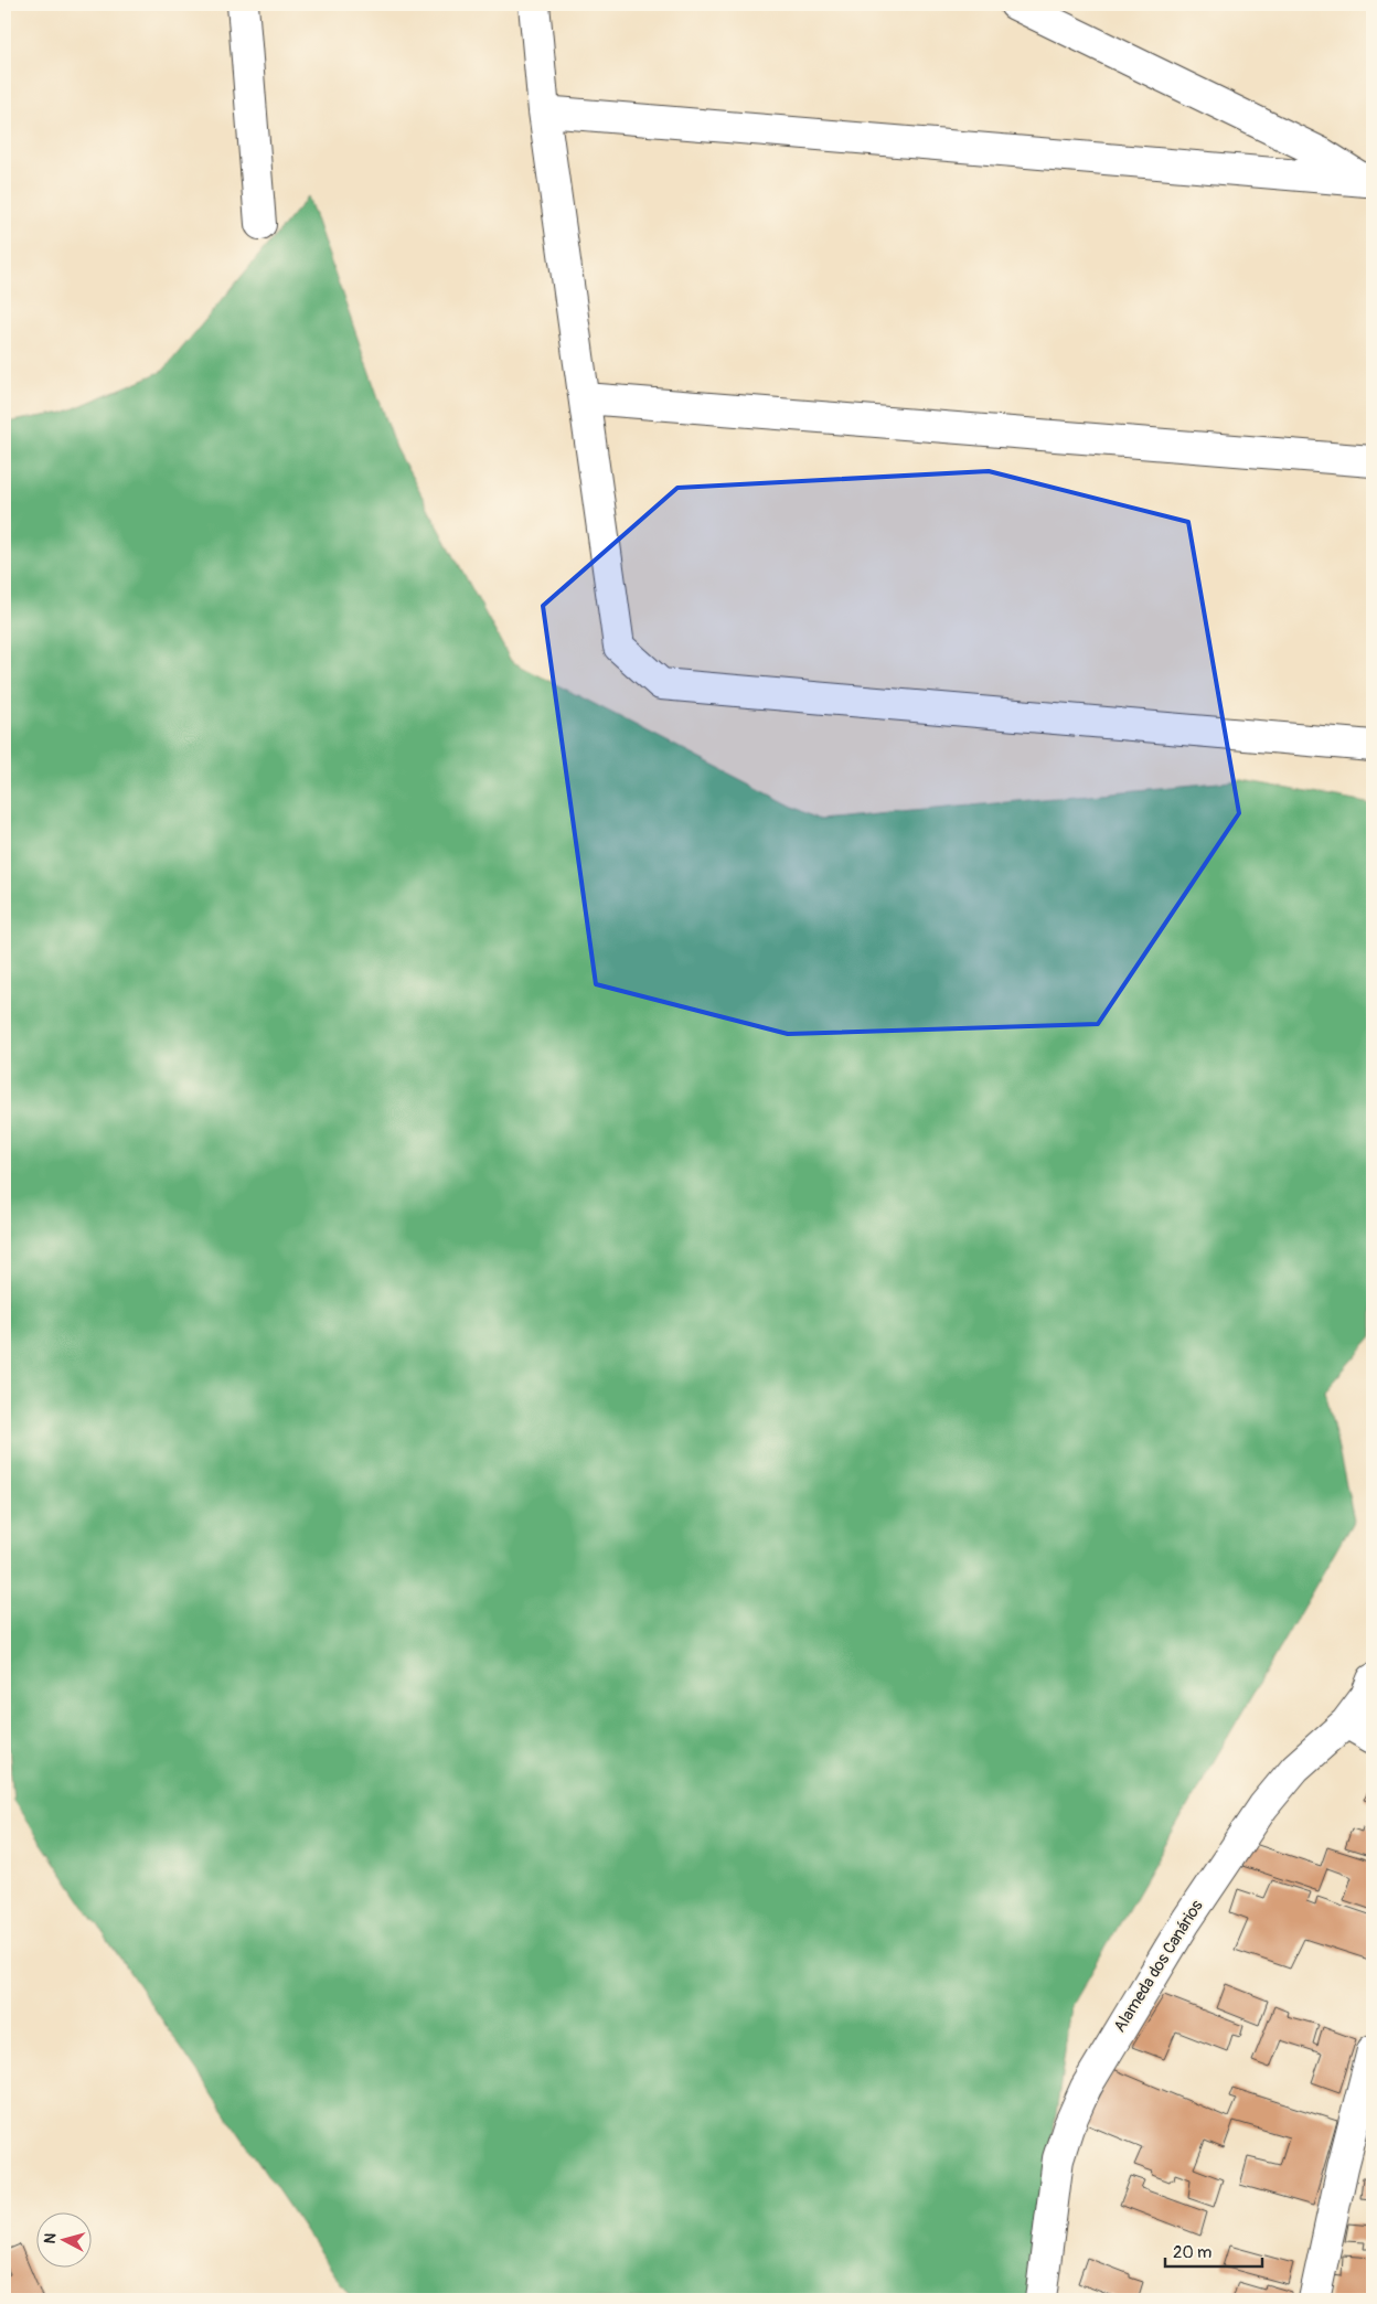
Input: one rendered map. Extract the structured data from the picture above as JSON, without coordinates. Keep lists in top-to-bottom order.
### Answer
{
  "streets": {
    "street": ["Alameda dos Canários"]
  },
  "scale_bar": "20 m",
  "north": "left"
}
